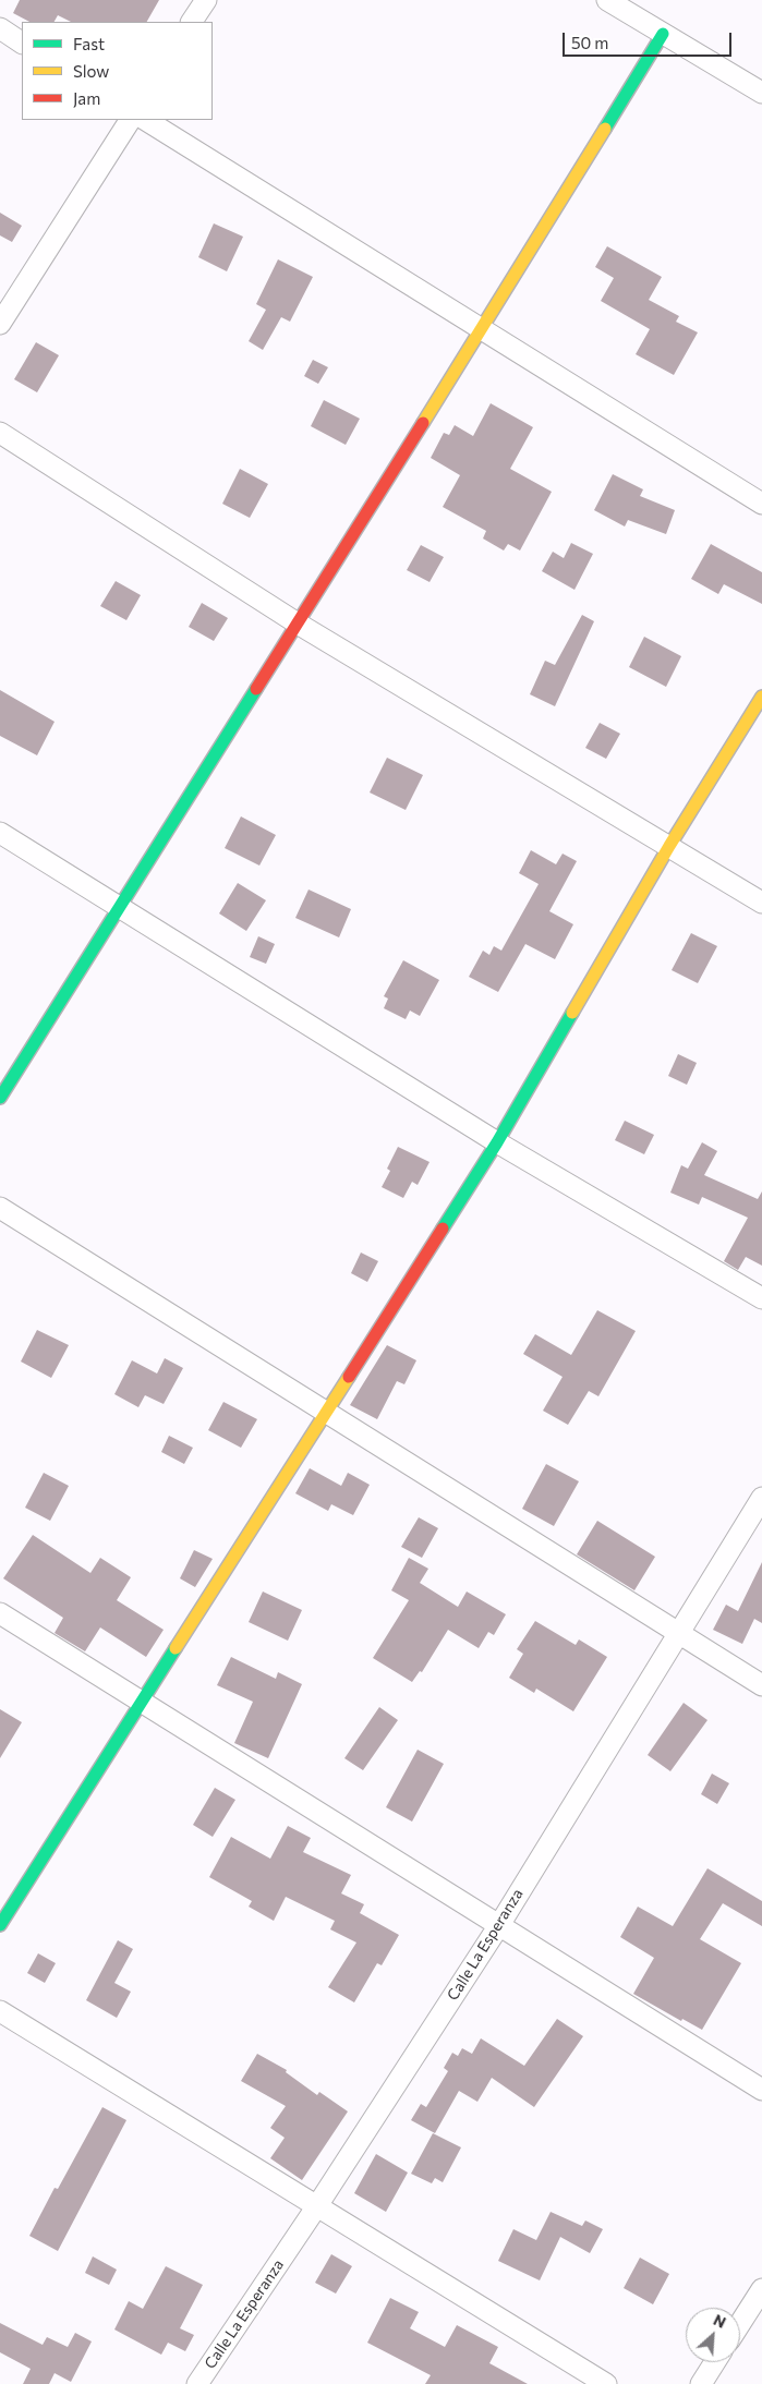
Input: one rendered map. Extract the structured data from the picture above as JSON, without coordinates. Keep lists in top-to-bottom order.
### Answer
{
  "streets": {
    "street": ["Calle La Esperanza"]
  },
  "legend": ["Fast", "Slow", "Jam"],
  "scale_bar": "50 m",
  "north": "top right"
}
